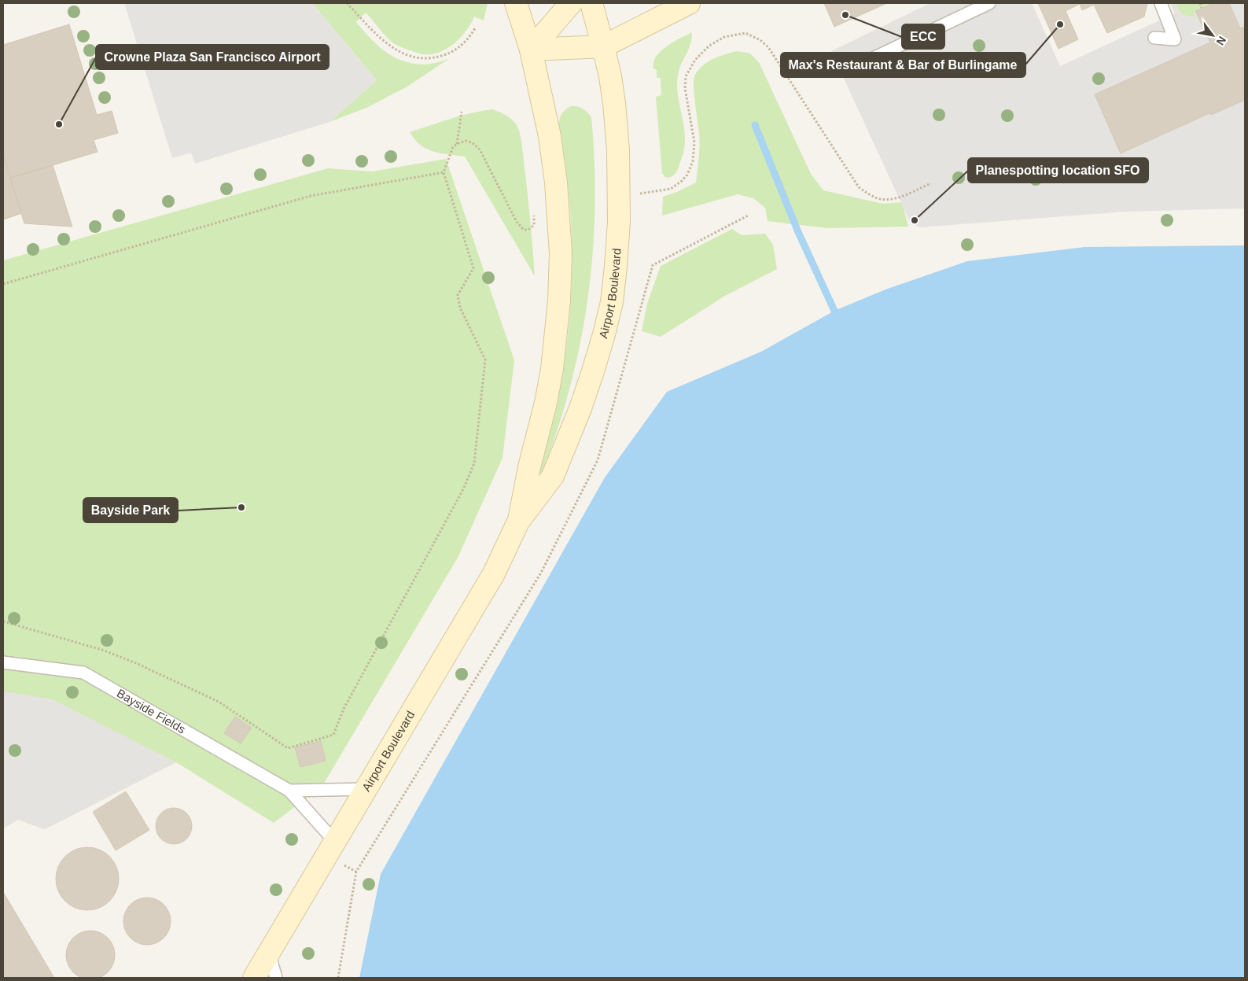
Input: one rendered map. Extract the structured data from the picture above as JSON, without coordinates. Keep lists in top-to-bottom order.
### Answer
{
  "streets": {
    "main road": ["Airport Boulevard"],
    "lane": ["Bayside Fields"]
  },
  "crossings": [
    ["Airport Boulevard", "Bayside Fields"]
  ],
  "places": [
    "ECC",
    "Max's Restaurant & Bar of Burlingame",
    "Crowne Plaza San Francisco Airport",
    "Planespotting location SFO",
    "Bayside Park"
  ],
  "north": "bottom right"
}
